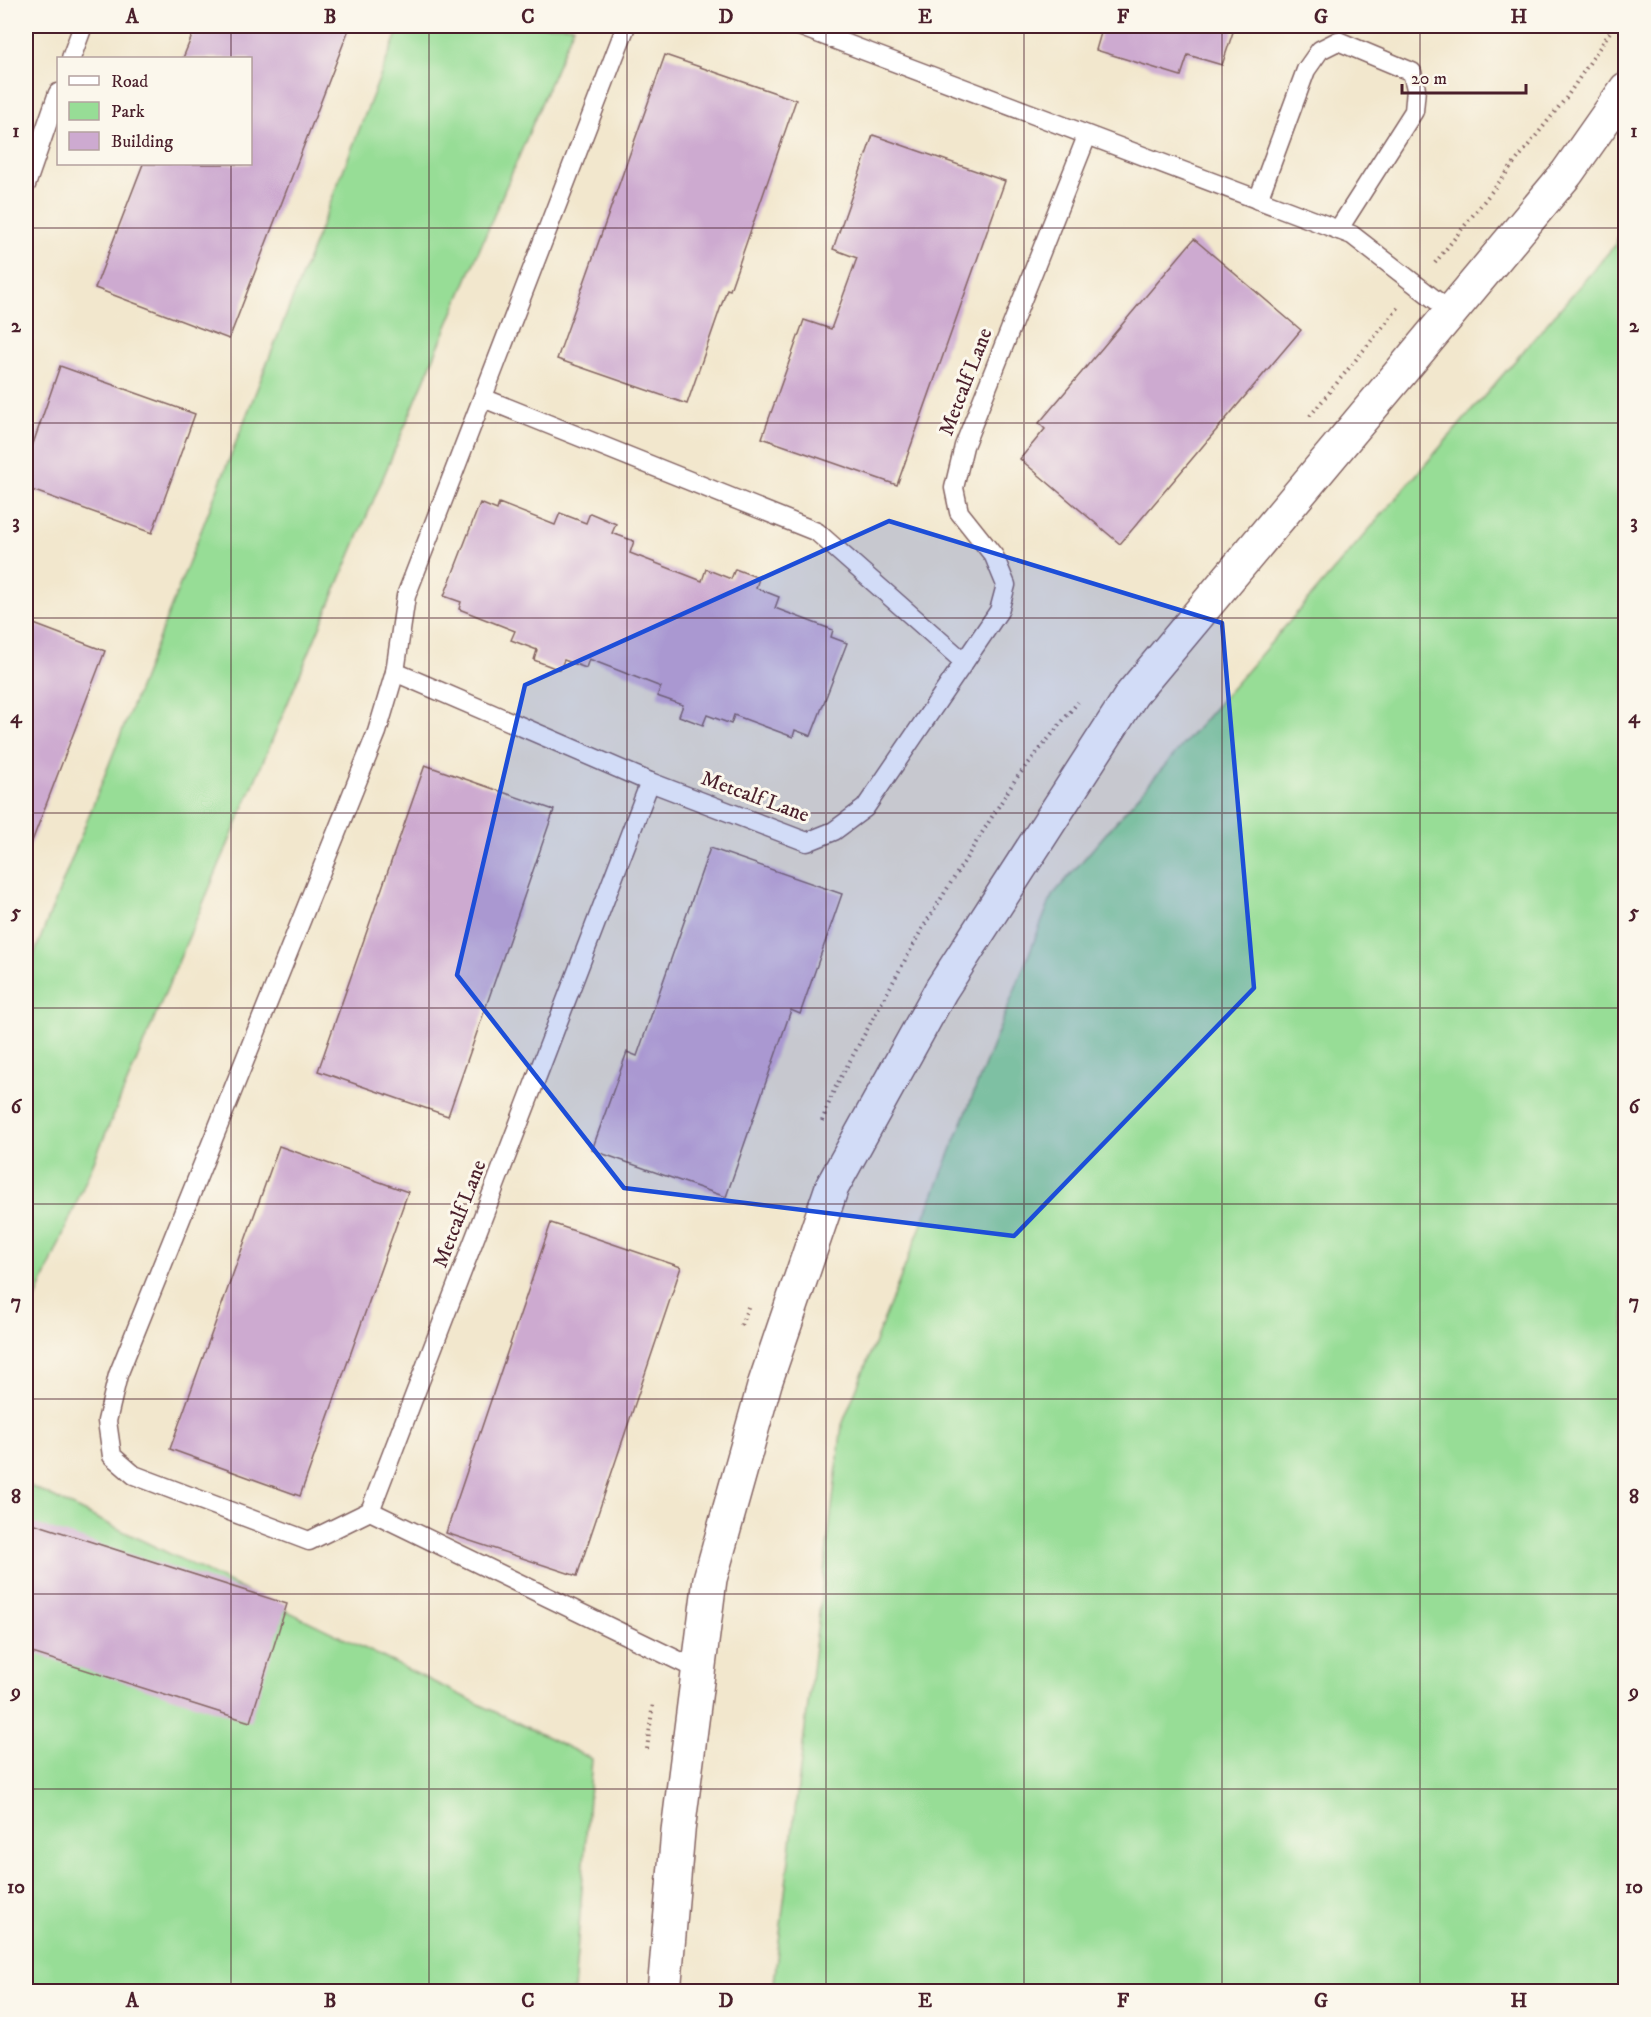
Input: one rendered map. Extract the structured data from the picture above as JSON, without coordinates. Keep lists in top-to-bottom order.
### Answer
{
  "streets": {
    "lane": ["Metcalf Lane"]
  },
  "legend": ["Road", "Park", "Building"],
  "scale_bar": "20 m",
  "grid": {
    "columns": [
      "A",
      "B",
      "C",
      "D",
      "E",
      "F",
      "G",
      "H"
    ],
    "rows": [
      "1",
      "2",
      "3",
      "4",
      "5",
      "6",
      "7",
      "8",
      "9",
      "10"
    ]
  }
}
